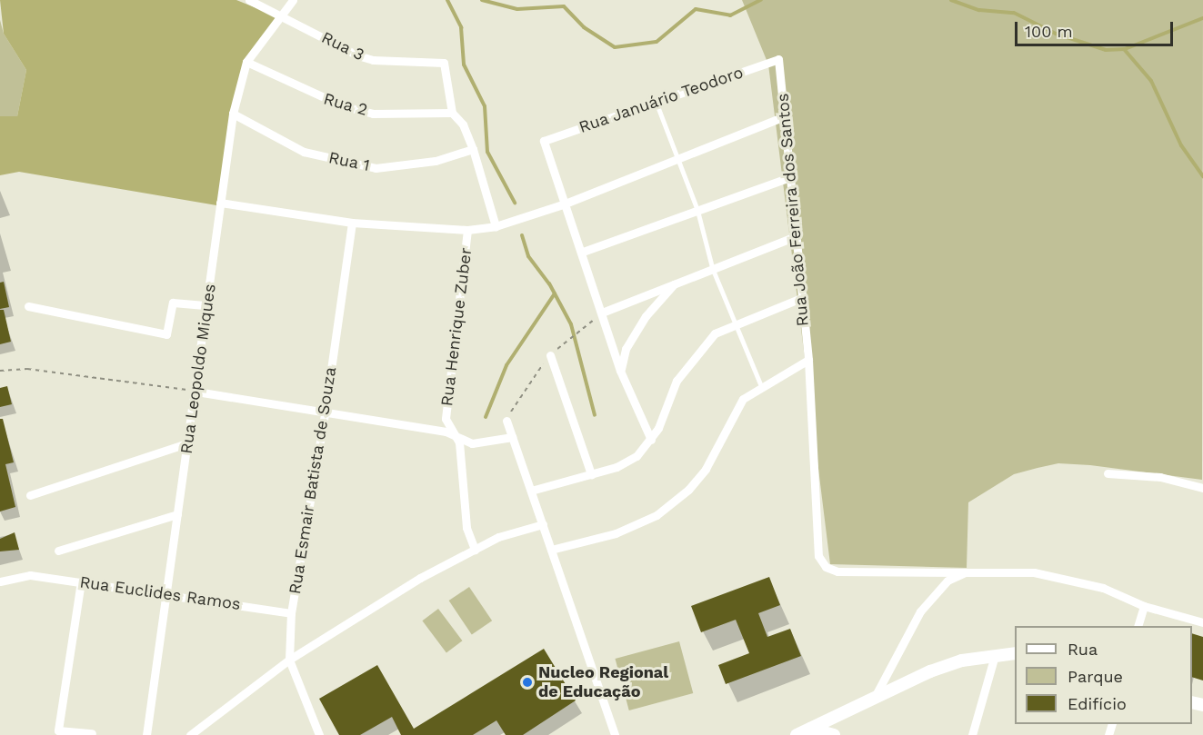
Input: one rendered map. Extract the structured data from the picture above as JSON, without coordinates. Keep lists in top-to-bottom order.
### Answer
{
  "streets": {
    "street": [
      "Rua 3",
      "Rua Januário Teodoro",
      "Rua 2",
      "Rua 1",
      "Rua João Ferreira dos Santos",
      "Rua Henrique Zuber",
      "Rua Leopoldo Miques",
      "Rua Esmair Batista de Souza",
      "Rua Euclides Ramos"
    ]
  },
  "crossings": [
    ["Rua 3", "Rua 2"],
    ["Rua 3", "Rua Leopoldo Miques"],
    ["Rua Januário Teodoro", "Rua João Ferreira dos Santos"],
    ["Rua 2", "Rua Leopoldo Miques"],
    ["Rua 1", "Rua Leopoldo Miques"],
    ["Rua Leopoldo Miques", "Rua Euclides Ramos"],
    ["Rua Esmair Batista de Souza", "Rua Euclides Ramos"]
  ],
  "places": ["Nucleo Regional de Educação"],
  "legend": ["Rua", "Parque", "Edifício"],
  "scale_bar": "100 m"
}
